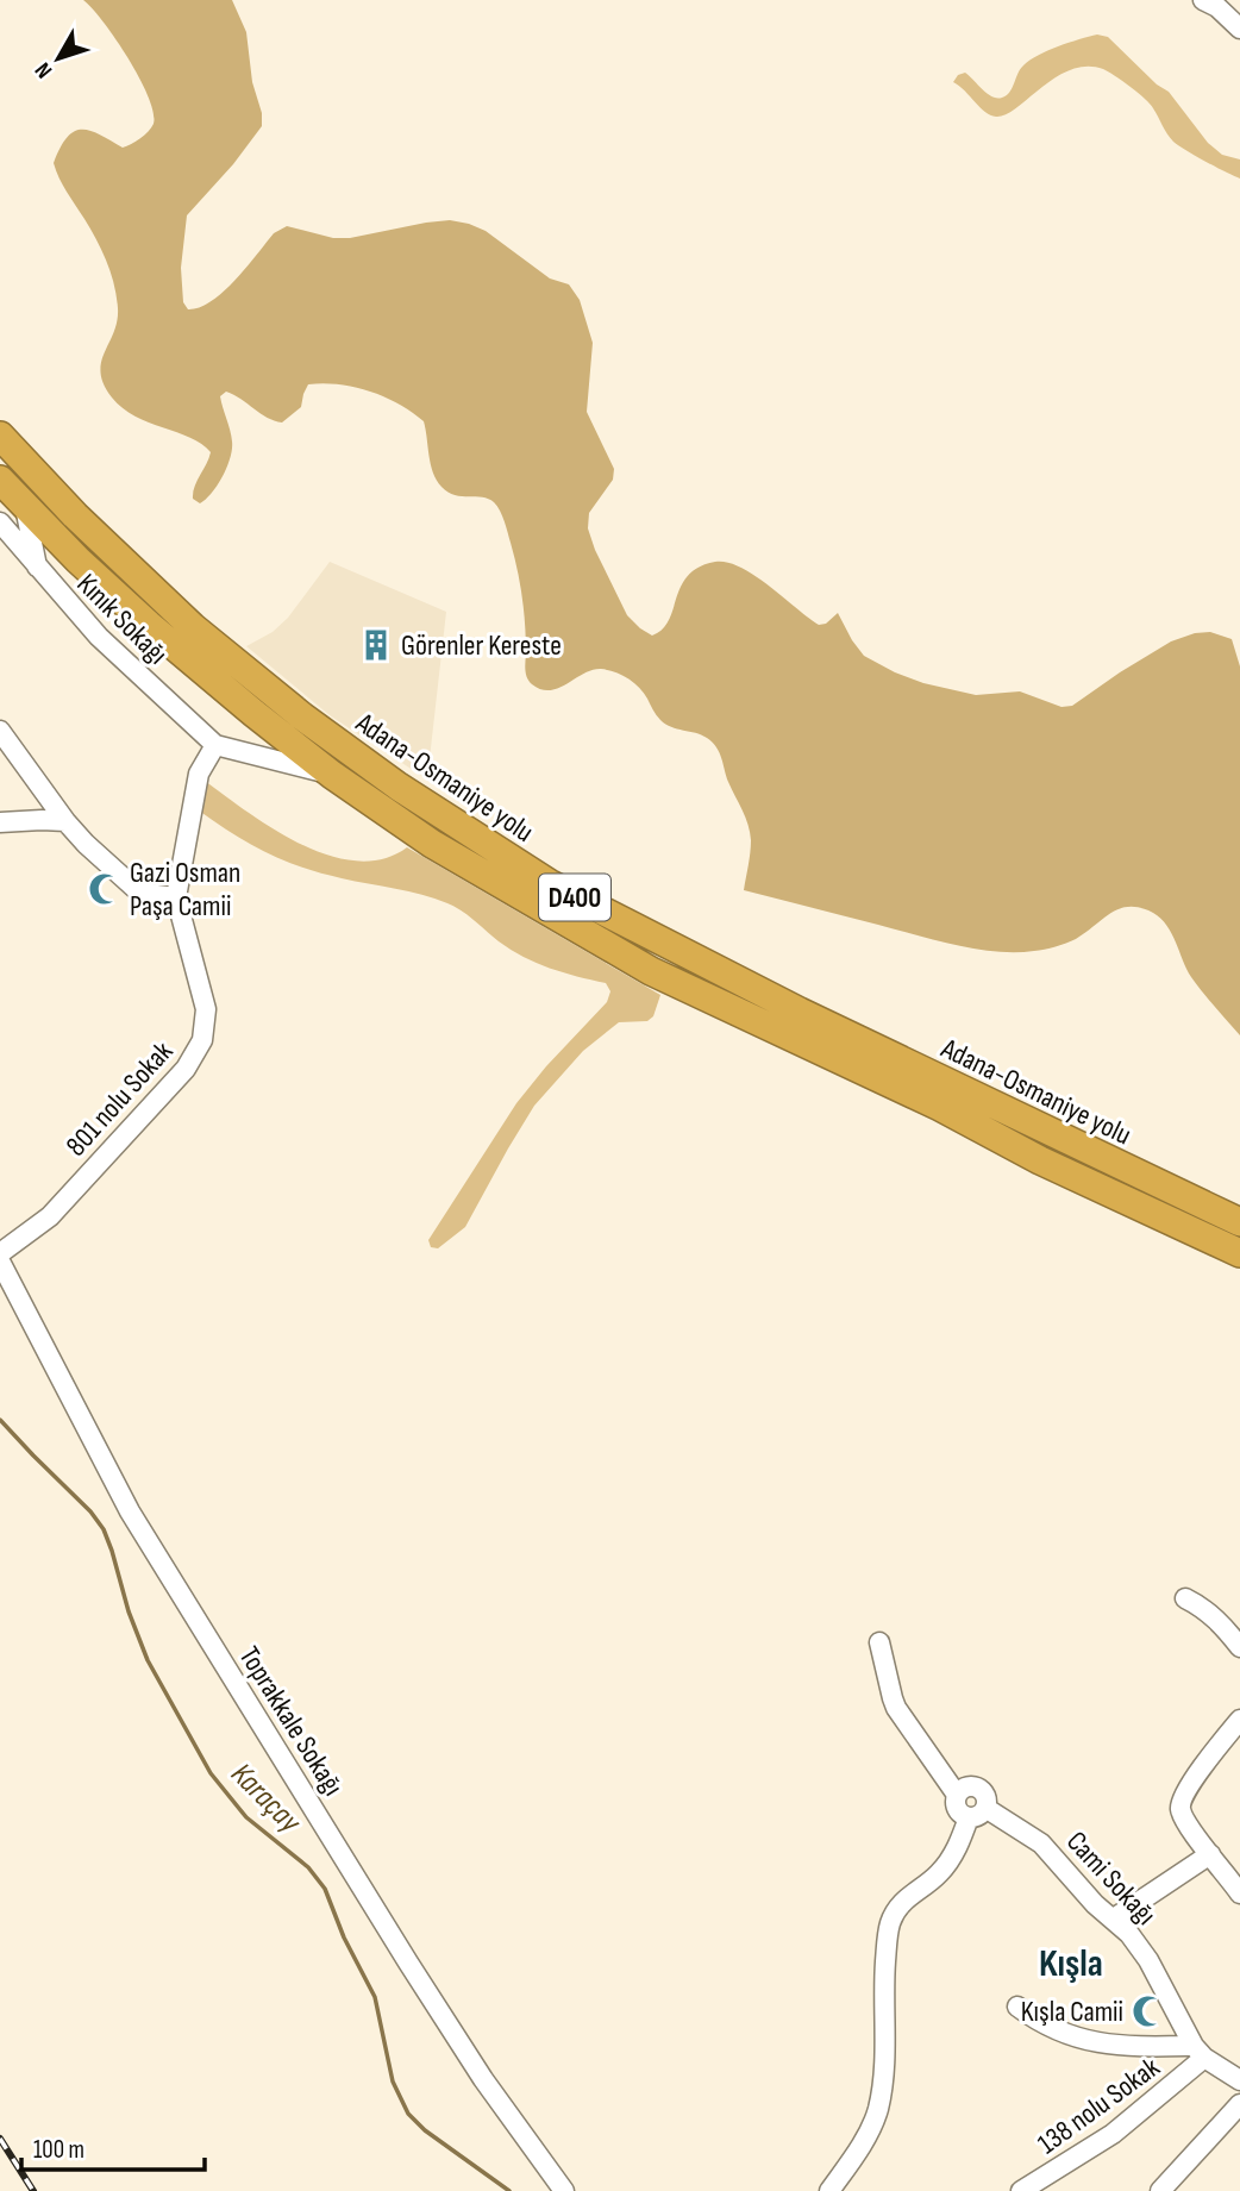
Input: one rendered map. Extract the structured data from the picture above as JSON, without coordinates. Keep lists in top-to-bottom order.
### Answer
{
  "streets": {
    "highway": ["Adana-Osmaniye yolu", "D400"],
    "street": [
      "Kınık Sokağı",
      "801 nolu Sokak",
      "Toprakkale Sokağı",
      "Cami Sokağı",
      "138 nolu Sokak"
    ]
  },
  "crossings": [
    ["Kınık Sokağı", "Adana-Osmaniye yolu"],
    ["Cami Sokağı", "138 nolu Sokak"]
  ],
  "districts": ["Kışla"],
  "water": ["Karaçay"],
  "places": {
    "building": ["Görenler Kereste"],
    "mosque": ["Gazi Osman Paşa Camii", "Kışla Camii"]
  },
  "scale_bar": "100 m",
  "north": "bottom left"
}
